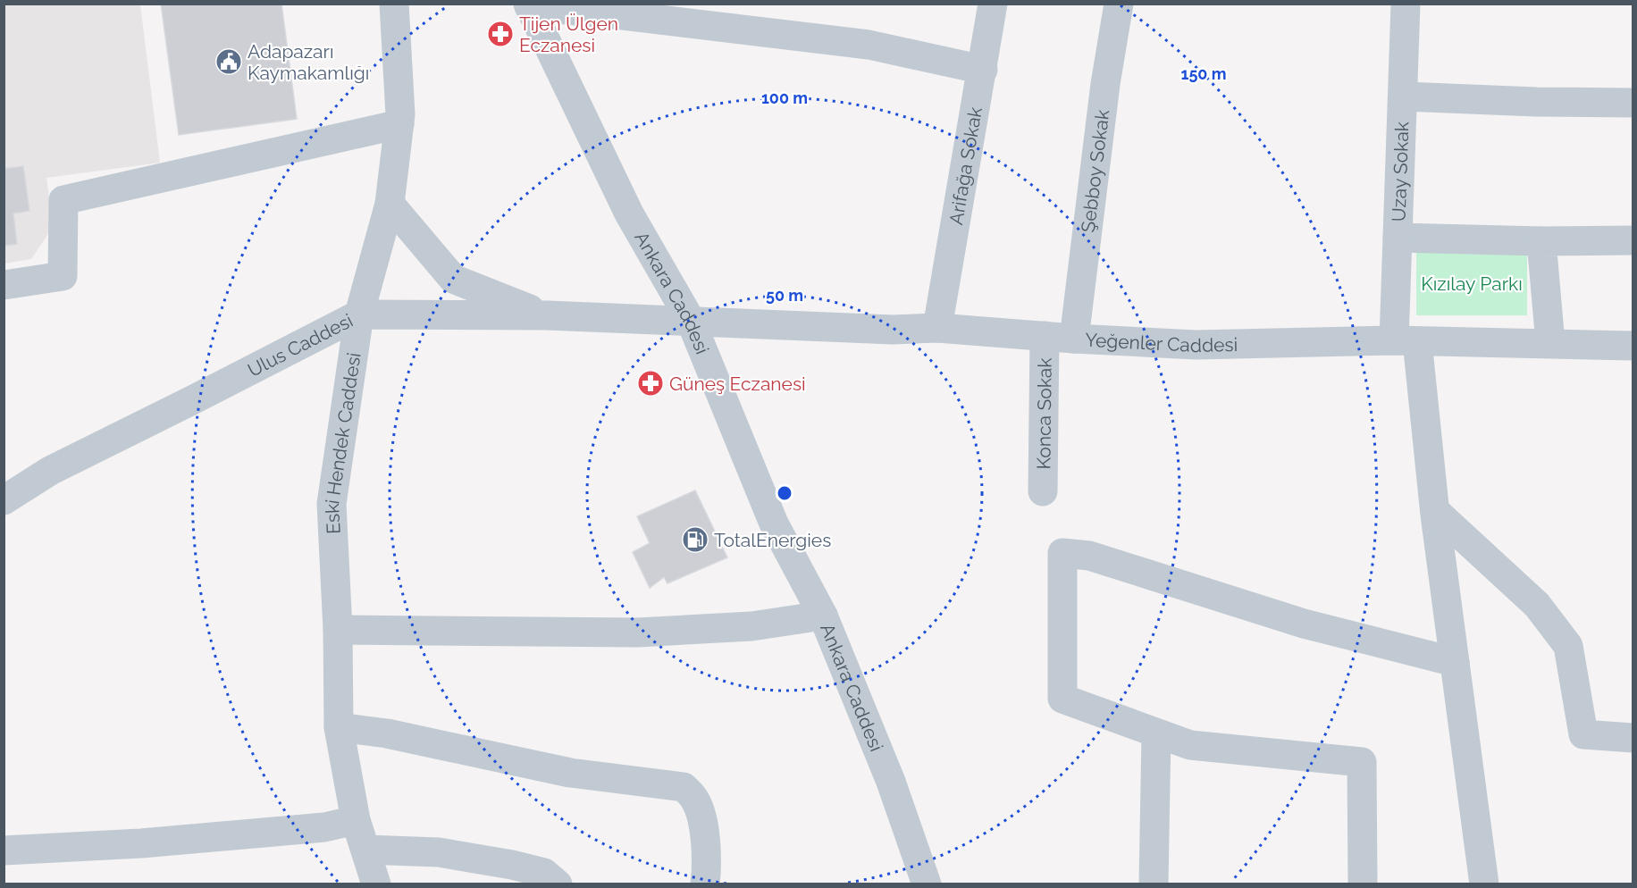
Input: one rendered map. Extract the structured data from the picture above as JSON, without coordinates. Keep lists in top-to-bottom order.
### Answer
{
  "streets": {
    "street": [
      "Arifağa Sokak",
      "Şebboy Sokak",
      "Uzay Sokak",
      "Ankara Caddesi",
      "Yeğenler Caddesi",
      "Ulus Caddesi",
      "Konca Sokak",
      "Eski Hendek Caddesi"
    ]
  },
  "crossings": [
    ["Arifağa Sokak", "Yeğenler Caddesi"],
    ["Şebboy Sokak", "Yeğenler Caddesi"],
    ["Uzay Sokak", "Yeğenler Caddesi"],
    ["Ankara Caddesi", "Yeğenler Caddesi"],
    ["Ankara Caddesi", "Ulus Caddesi"],
    ["Yeğenler Caddesi", "Ulus Caddesi"],
    ["Yeğenler Caddesi", "Konca Sokak"],
    ["Ulus Caddesi", "Eski Hendek Caddesi"]
  ],
  "parks": ["Kızılay Parkı"],
  "places": {
    "pharmacy": ["Tijen Ülgen Eczanesi", "Güneş Eczanesi"],
    "public building": ["Adapazarı Kaymakamlığı"],
    "fuel station": ["TotalEnergies"]
  },
  "rings": ["150 m", "100 m", "50 m"]
}
